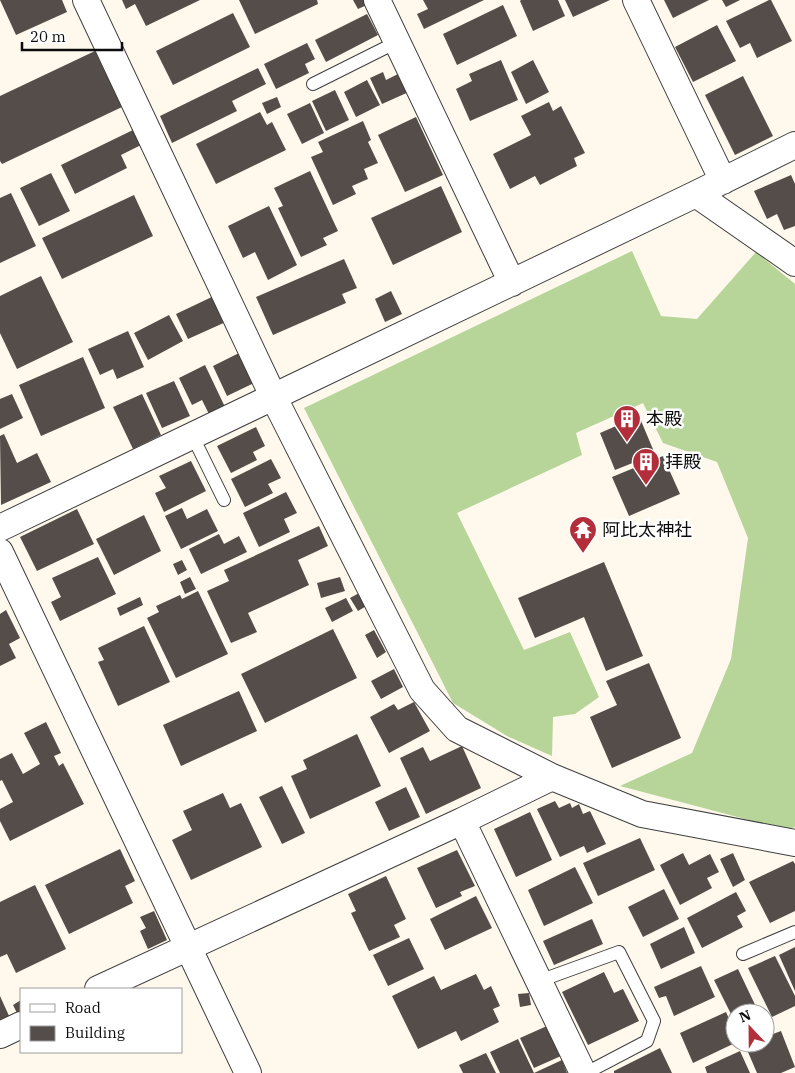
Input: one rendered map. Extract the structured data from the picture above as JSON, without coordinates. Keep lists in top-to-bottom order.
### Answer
{
  "places": {
    "building": ["本殿", "拝殿"],
    "temple": ["阿比太神社"]
  },
  "legend": ["Road", "Building"],
  "scale_bar": "20 m",
  "north": "top"
}
